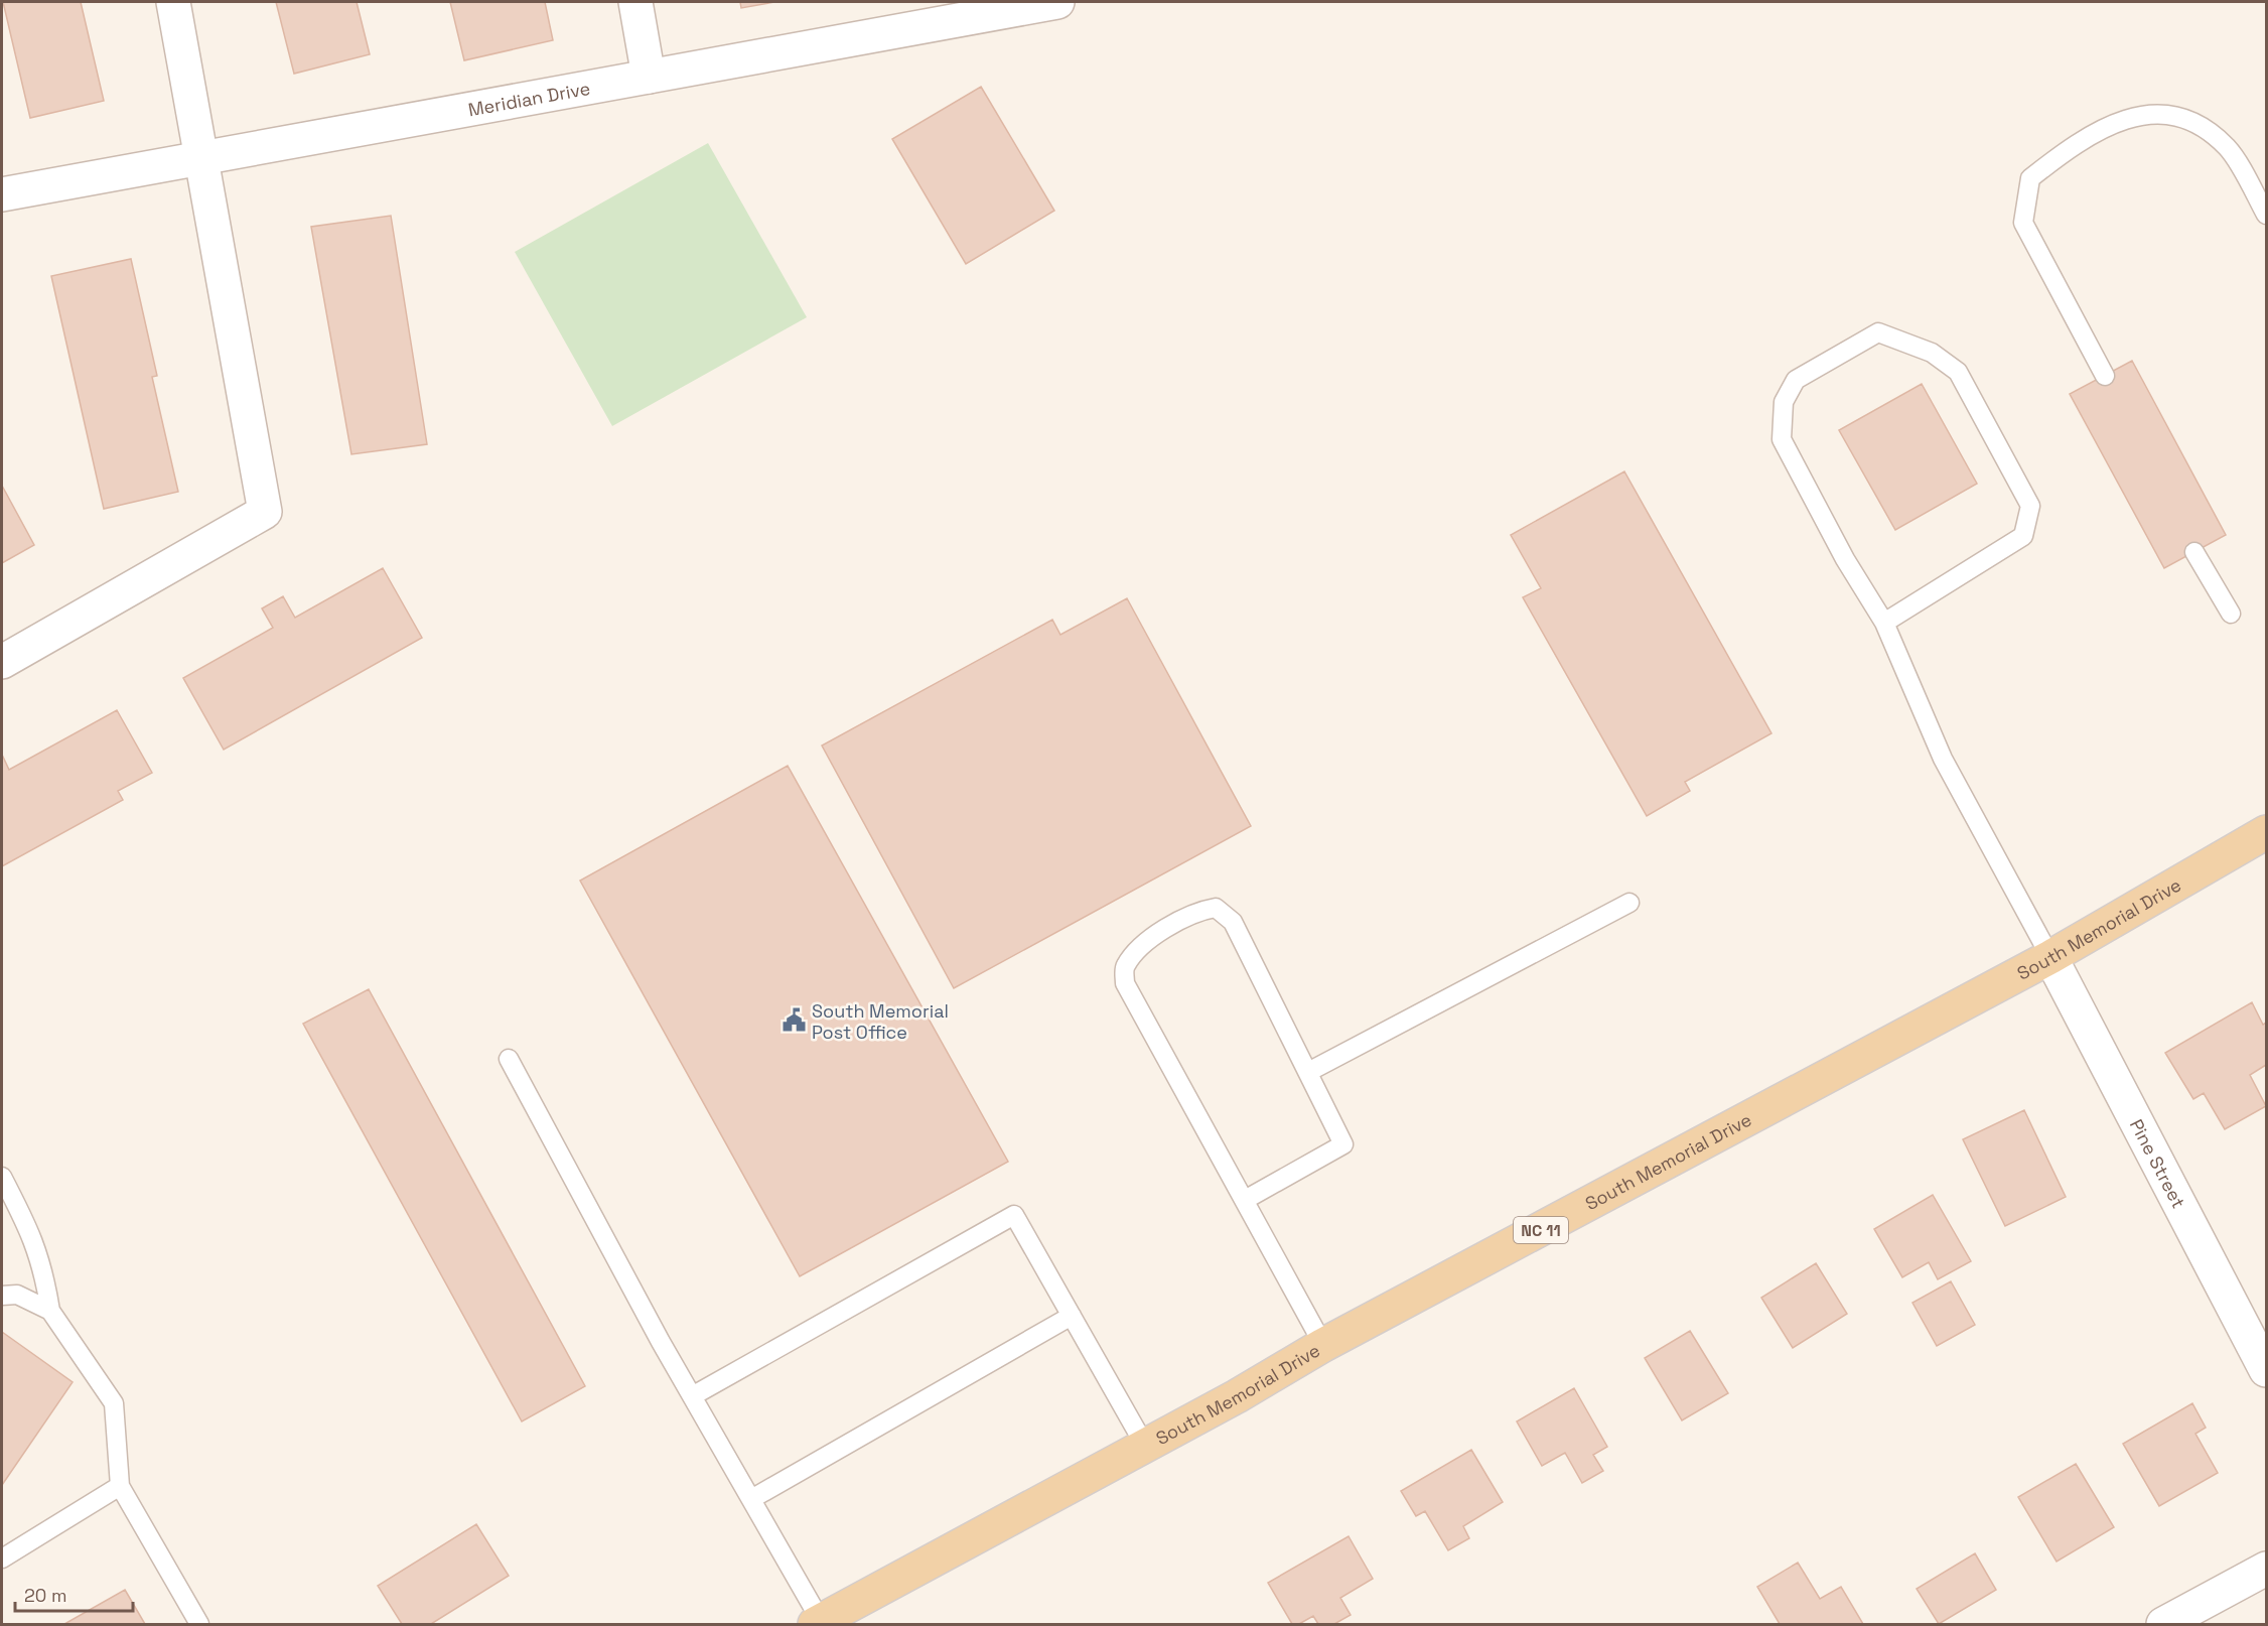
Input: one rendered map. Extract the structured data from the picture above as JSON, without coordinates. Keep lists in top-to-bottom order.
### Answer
{
  "streets": {
    "main road": ["South Memorial Drive", "NC 11"],
    "street": ["Meridian Drive", "Pine Street"]
  },
  "crossings": [
    ["South Memorial Drive", "Pine Street"]
  ],
  "places": {
    "public building": ["South Memorial Post Office"]
  },
  "scale_bar": "20 m"
}
